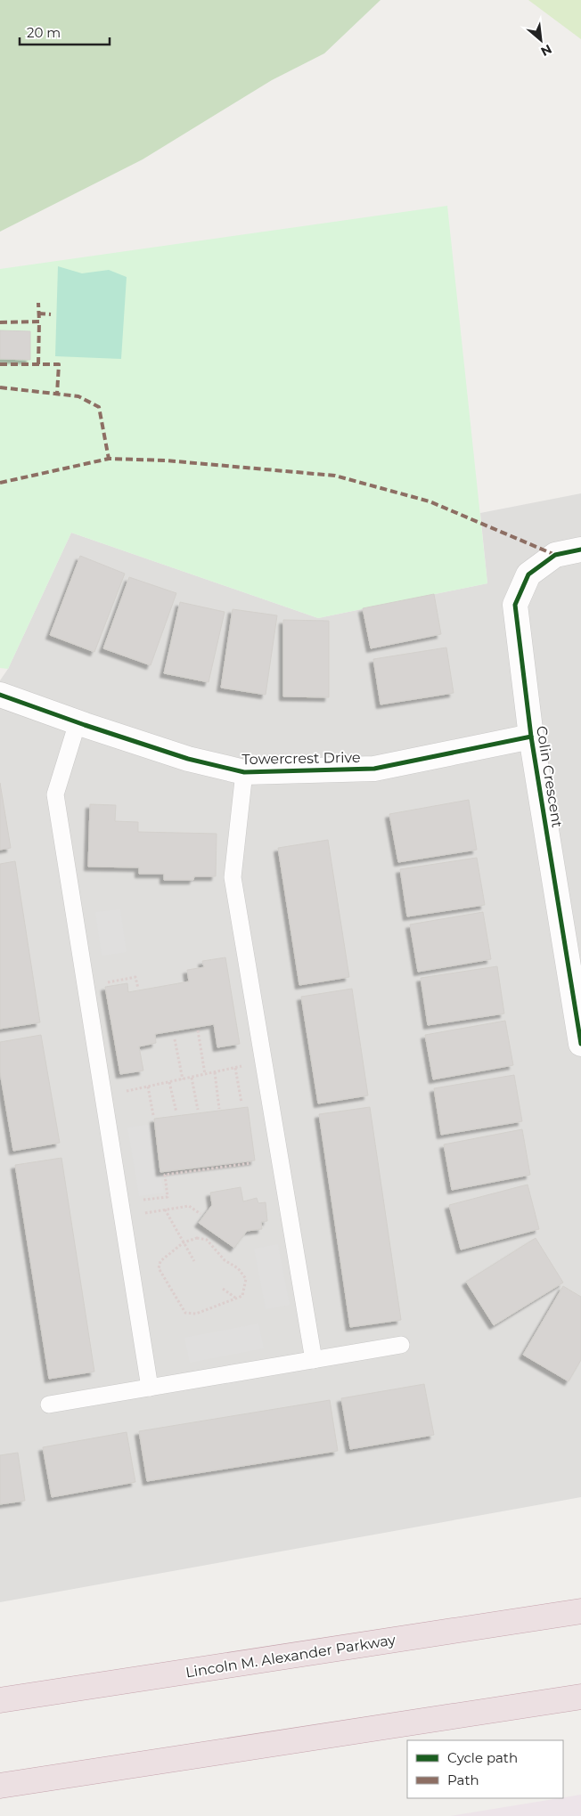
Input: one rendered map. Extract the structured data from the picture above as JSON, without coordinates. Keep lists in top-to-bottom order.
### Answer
{
  "streets": {
    "highway": ["Lincoln M. Alexander Parkway"],
    "street": ["Towercrest Drive", "Colin Crescent"]
  },
  "crossings": [
    ["Towercrest Drive", "Colin Crescent"]
  ],
  "legend": ["Cycle path", "Path"],
  "scale_bar": "20 m",
  "north": "bottom right"
}
